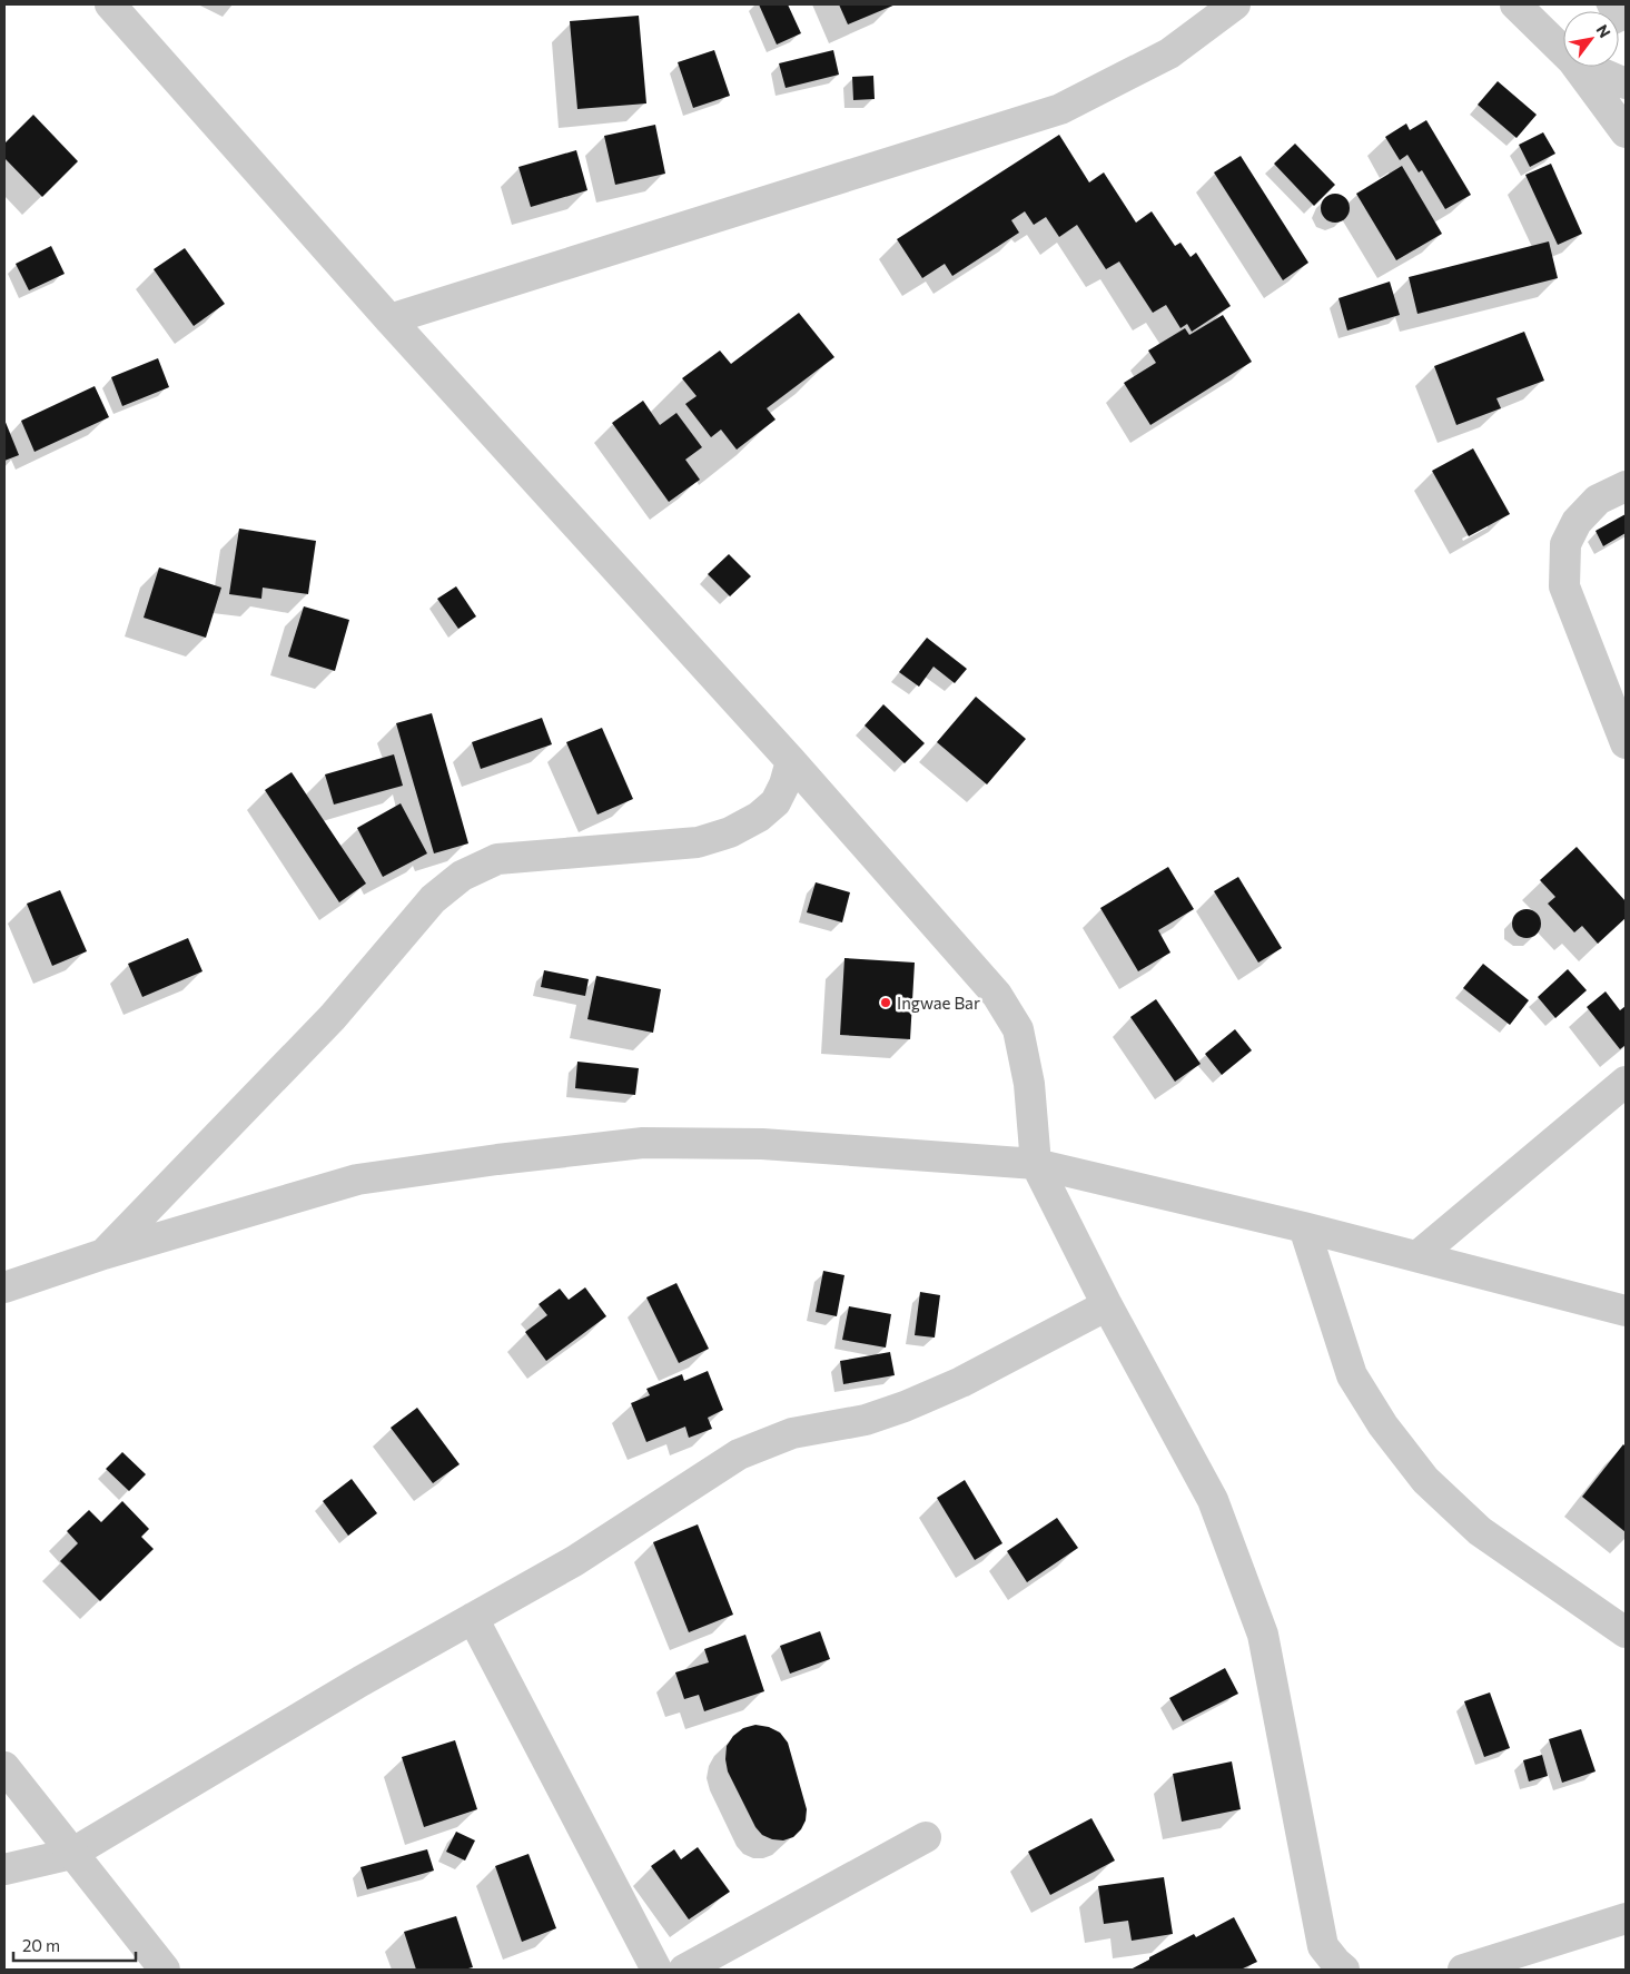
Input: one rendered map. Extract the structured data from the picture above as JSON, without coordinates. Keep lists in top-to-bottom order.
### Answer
{
  "places": ["Ingwae Bar"],
  "scale_bar": "20 m",
  "north": "top right"
}
